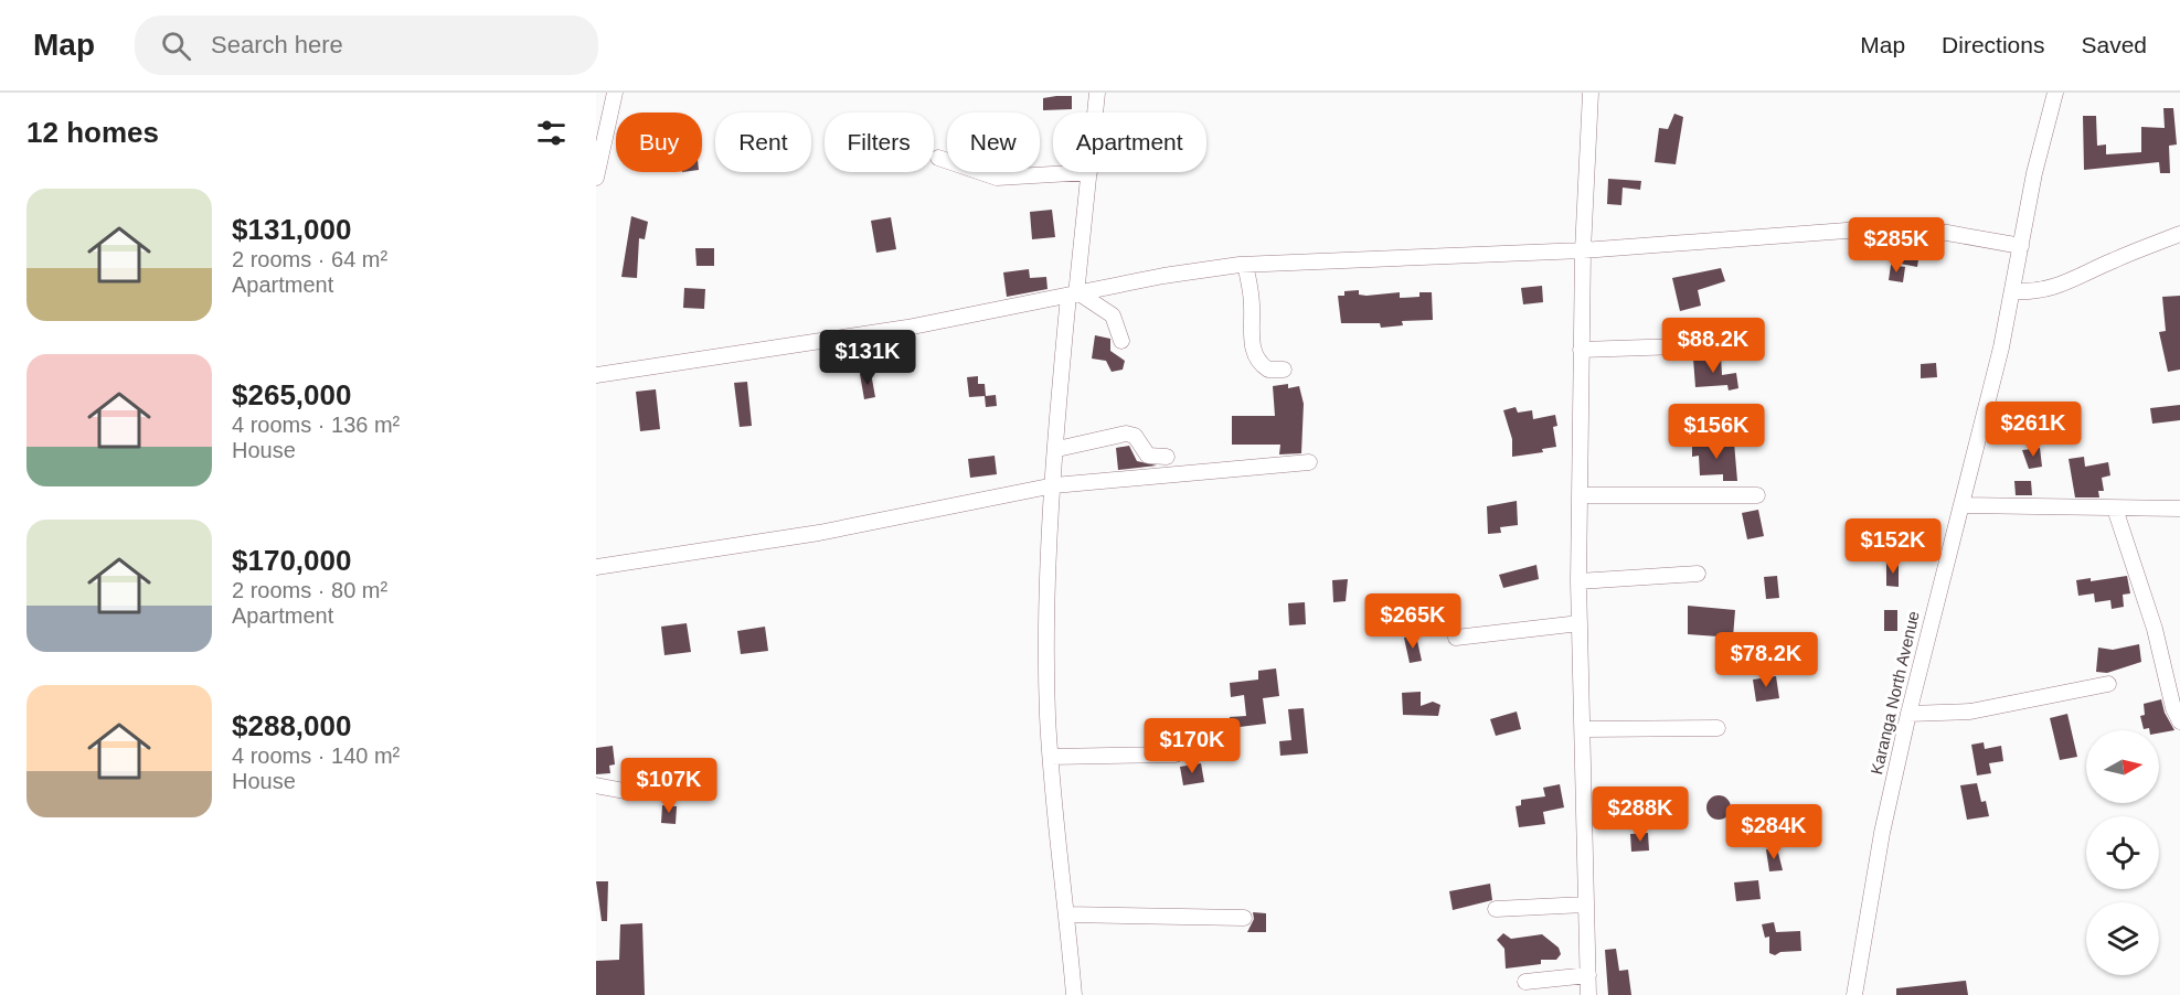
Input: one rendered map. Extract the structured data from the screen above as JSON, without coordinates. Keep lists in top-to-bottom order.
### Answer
{
  "streets": {
    "street": ["Karanga North Avenue"]
  },
  "north": "right",
  "page": {
    "header": "Map",
    "search": "Search here",
    "nav": ["Map", "Directions", "Saved"],
    "heading": "12 homes",
    "chip": [
      "Buy",
      "Rent",
      "Filters",
      "New",
      "Apartment"
    ],
    "list": [
      {
        "name": "$131,000",
        "note": "2 rooms · 64 m² · Apartment"
      },
      {
        "name": "$265,000",
        "note": "4 rooms · 136 m² · House"
      },
      {
        "name": "$170,000",
        "note": "2 rooms · 80 m² · Apartment"
      },
      {
        "name": "$288,000",
        "note": "4 rooms · 140 m² · House"
      }
    ],
    "price": [
      "$285K",
      "$88.2K",
      "$131K",
      "$261K",
      "$156K",
      "$152K",
      "$265K",
      "$78.2K",
      "$170K",
      "$107K",
      "$288K",
      "$284K"
    ]
  }
}
